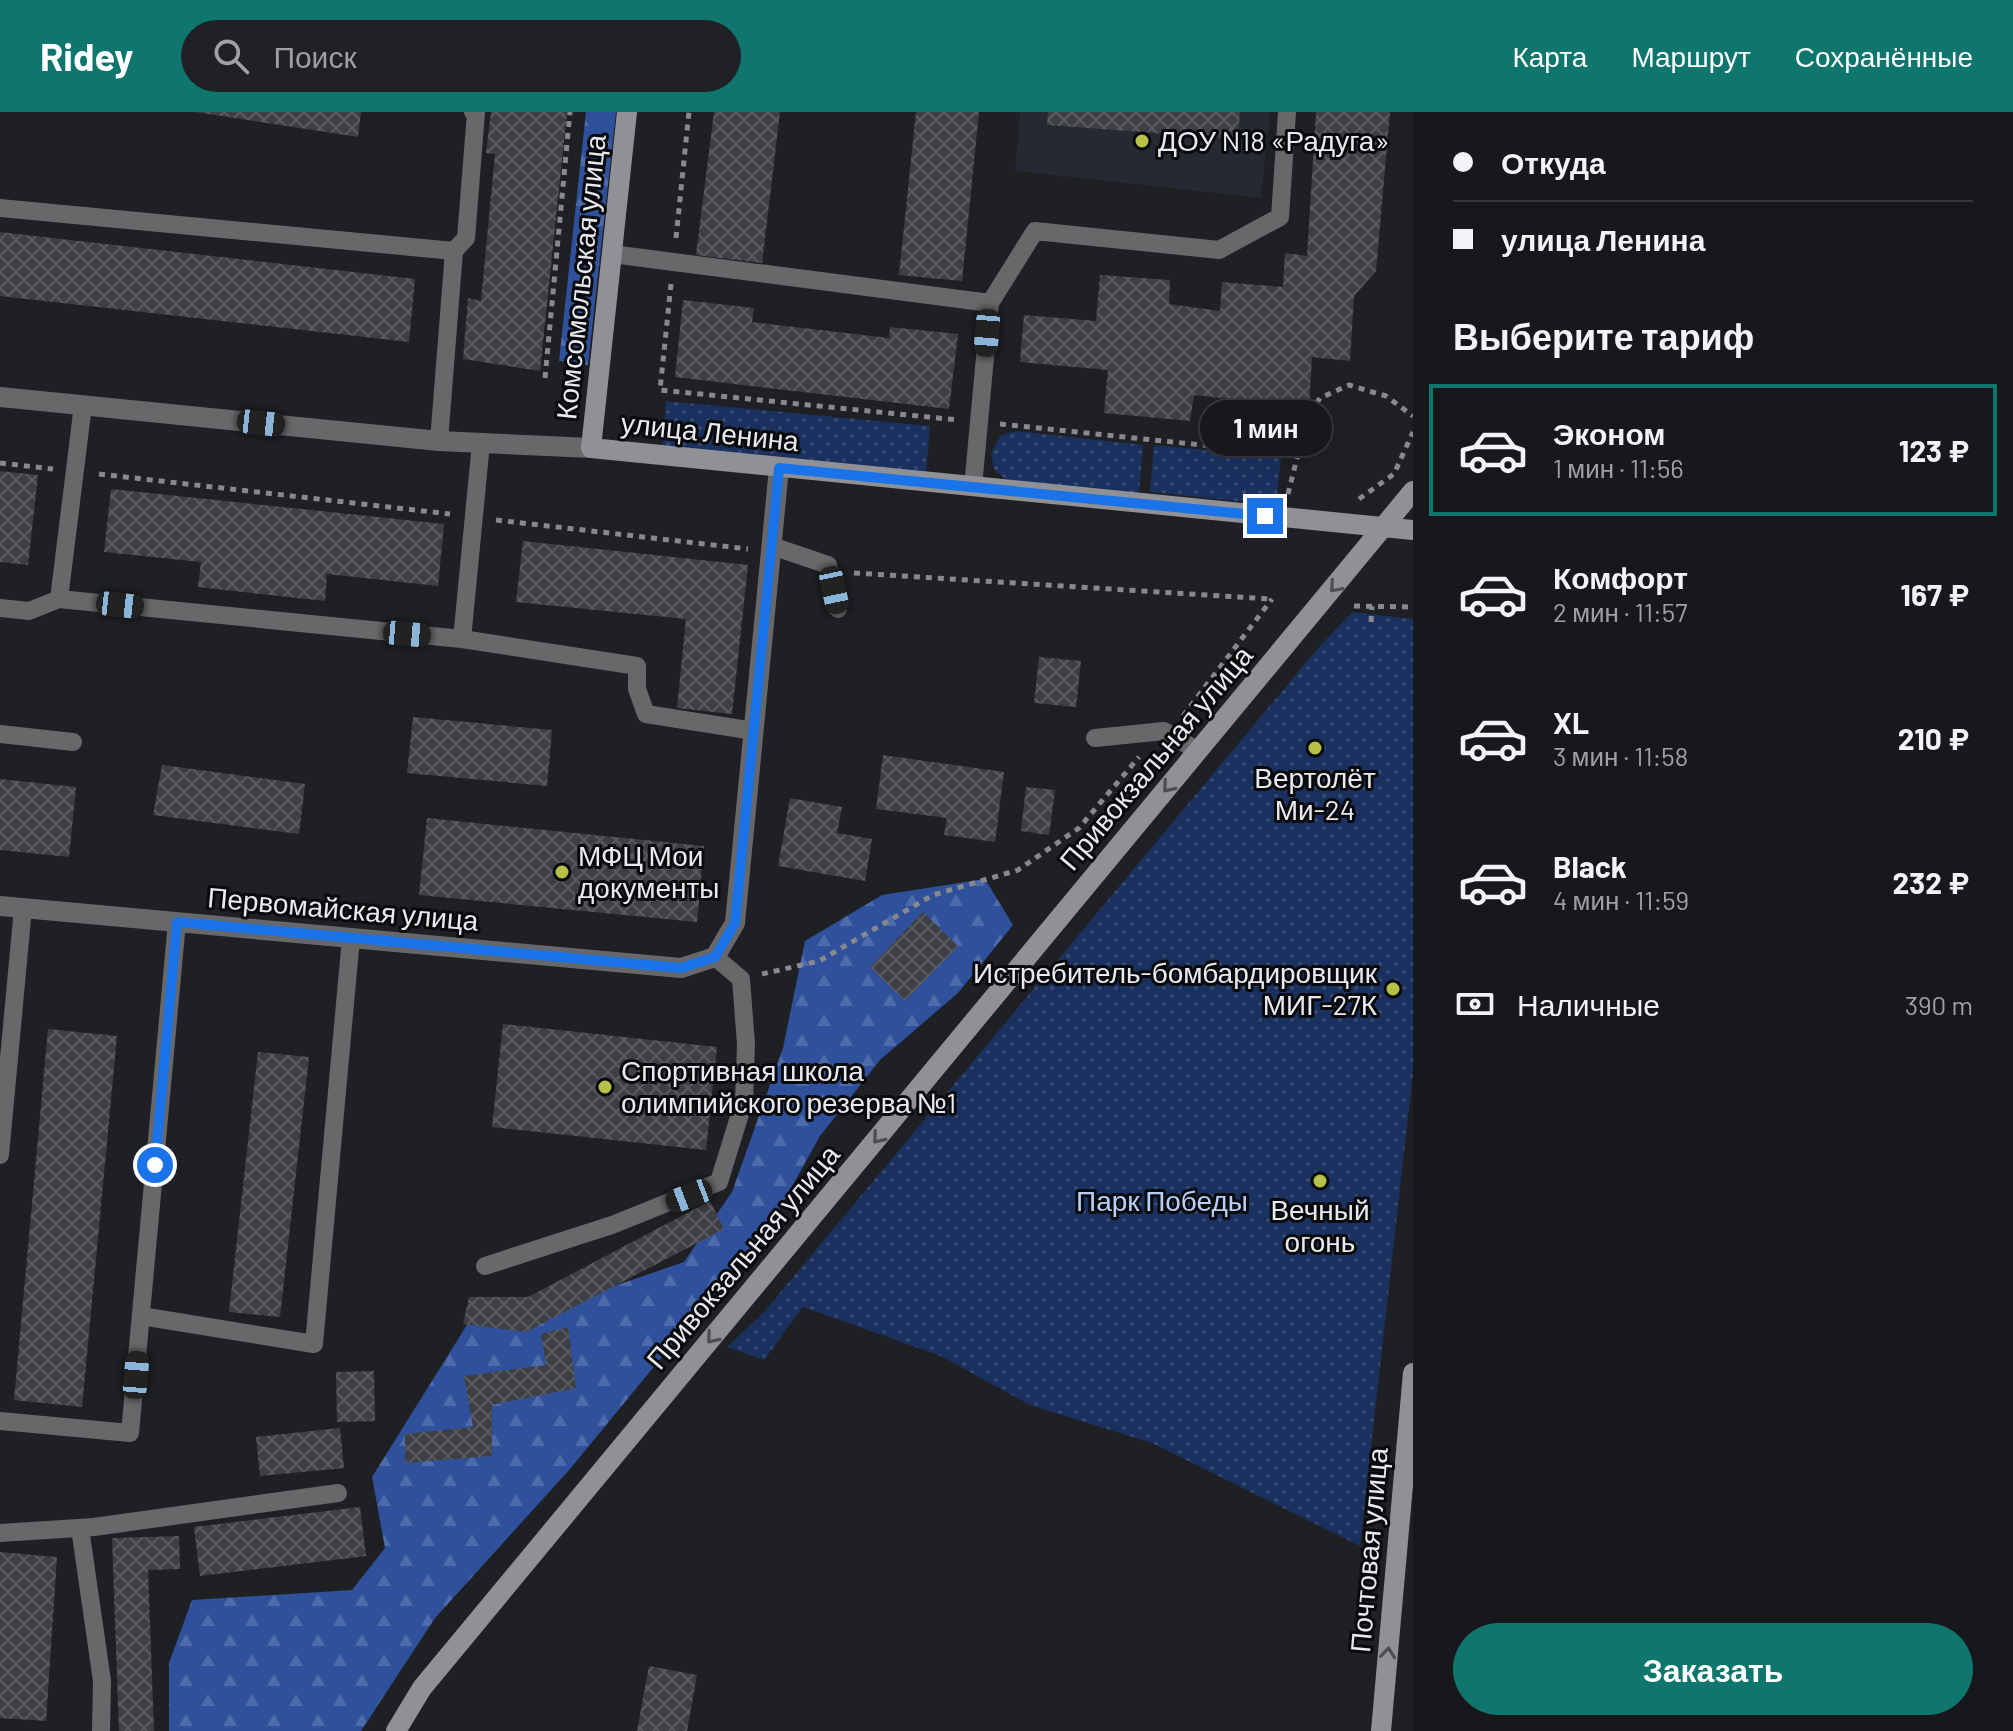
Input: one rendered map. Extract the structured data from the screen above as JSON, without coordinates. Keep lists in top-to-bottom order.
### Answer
{
  "streets": {
    "main road": [
      "Комсомольская улица",
      "улица Ленина",
      "Привокзальная улица",
      "Почтовая улица"
    ],
    "street": ["Первомайская улица"]
  },
  "crossings": [
    ["Комсомольская улица", "улица Ленина"],
    ["улица Ленина", "Привокзальная улица"]
  ],
  "one_way": ["Привокзальная улица", "Почтовая улица"],
  "parks": ["Парк Победы"],
  "places": [
    "ДОУ N18 «Радуга»",
    "Вертолёт Ми-24",
    "МФЦ Мои документы",
    "Истребитель-бомбардировщик МИГ-27К",
    "Спортивная школа олимпийского резерва №1",
    "Вечный огонь"
  ],
  "page": {
    "header": "Ridey",
    "search": "Поиск",
    "nav": ["Карта", "Маршрут", "Сохранённые"],
    "banner": ["Откуда", "улица Ленина"],
    "heading": "Выберите тариф",
    "list": [
      {
        "name": "Эконом",
        "note": "1 мин · 11:56",
        "value": "123 ₽"
      },
      {
        "name": "Комфорт",
        "note": "2 мин · 11:57",
        "value": "167 ₽"
      },
      {
        "name": "XL",
        "note": "3 мин · 11:58",
        "value": "210 ₽"
      },
      {
        "name": "Black",
        "note": "4 мин · 11:59",
        "value": "232 ₽"
      }
    ],
    "bubble": "1 мин",
    "pay": ["Наличные", "390 m"],
    "buttons": "Заказать"
  }
}
